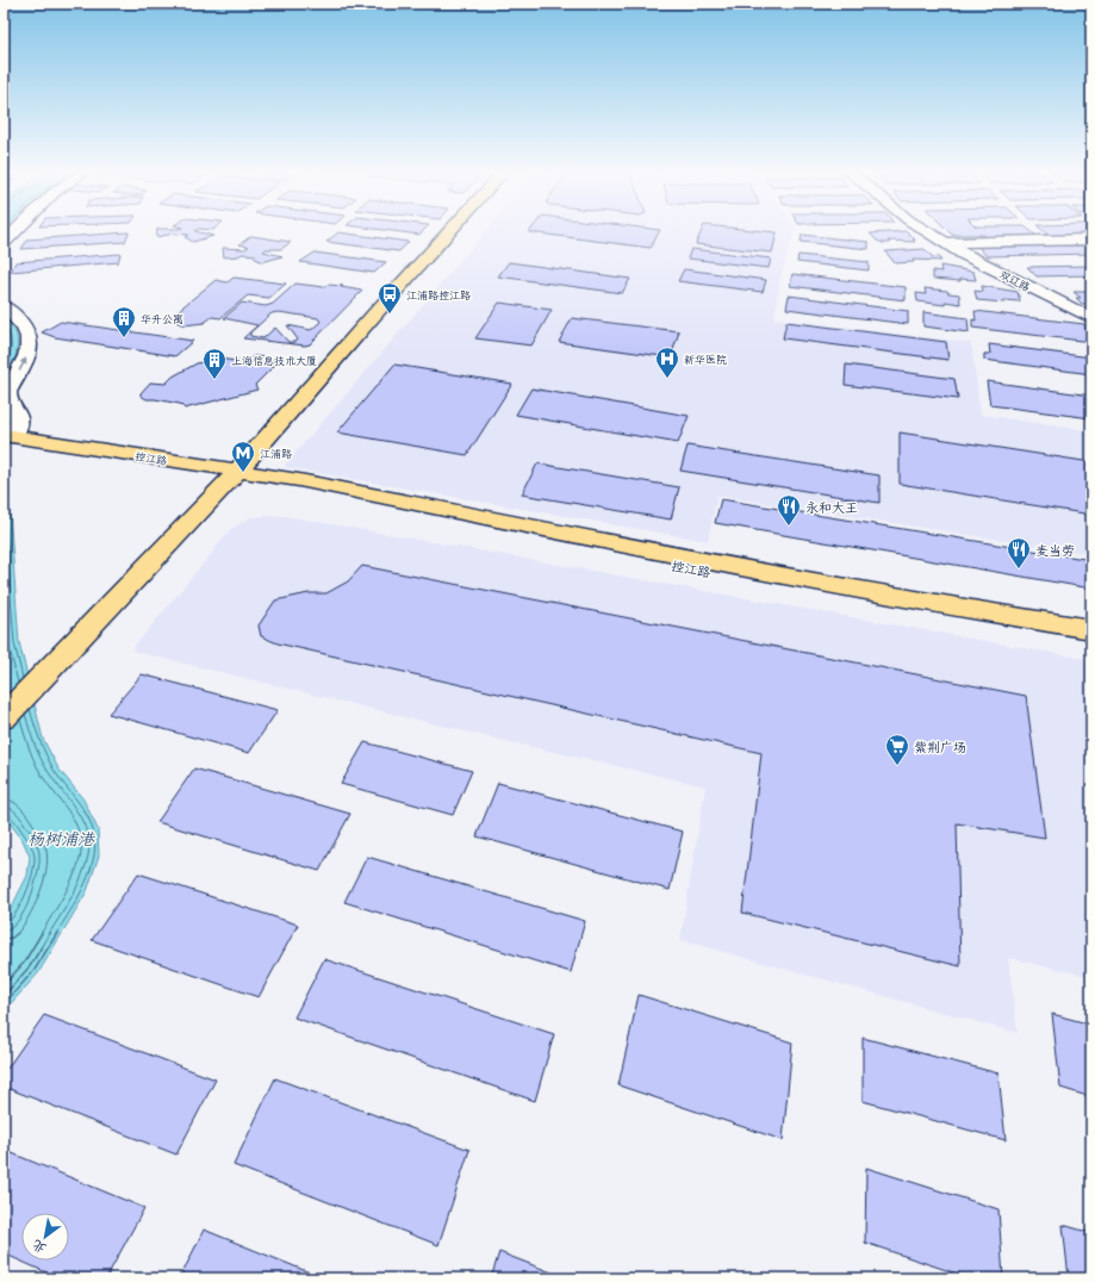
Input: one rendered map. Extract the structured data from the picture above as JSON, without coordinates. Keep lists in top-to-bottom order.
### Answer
{
  "streets": {
    "main road": ["控江路"],
    "street": ["双辽路"]
  },
  "water": ["杨树浦港"],
  "places": {
    "bus stop": ["江浦路控江路"],
    "building": ["华升公寓", "上海信息技术大厦"],
    "hospital": ["新华医院"],
    "metro station": ["江浦路"],
    "restaurant": ["永和大王", "麦当劳"],
    "supermarket": ["紫荆广场"]
  },
  "north": "bottom left"
}
